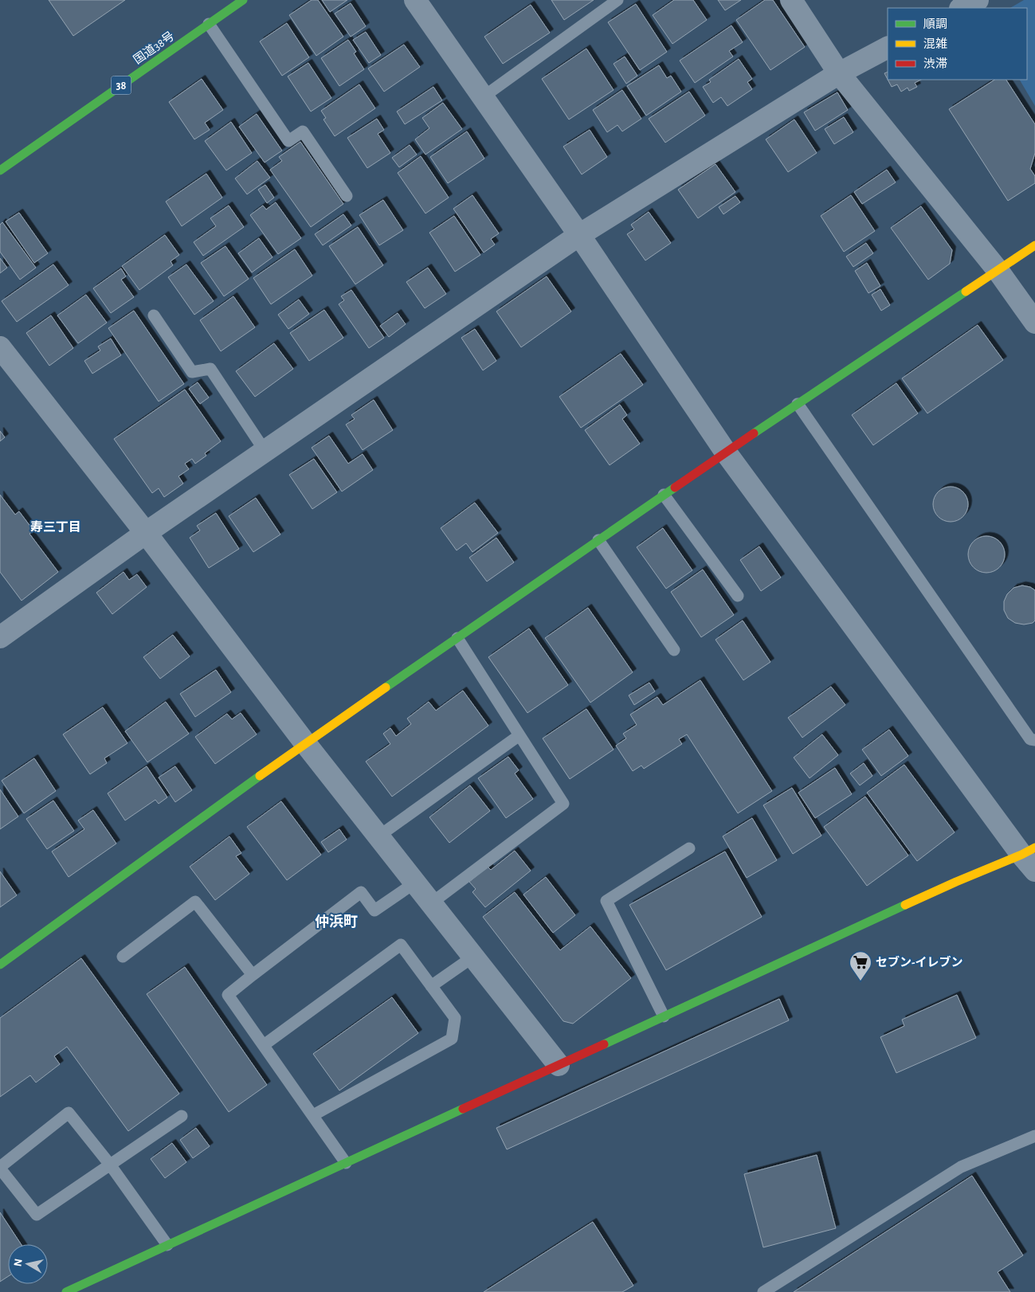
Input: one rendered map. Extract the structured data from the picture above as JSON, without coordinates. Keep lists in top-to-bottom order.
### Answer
{
  "streets": {
    "main road": ["国道38号", "38"]
  },
  "districts": ["寿三丁目", "仲浜町"],
  "places": {
    "supermarket": ["セブン-イレブン"]
  },
  "legend": ["順調", "混雑", "渋滞"],
  "north": "left"
}
